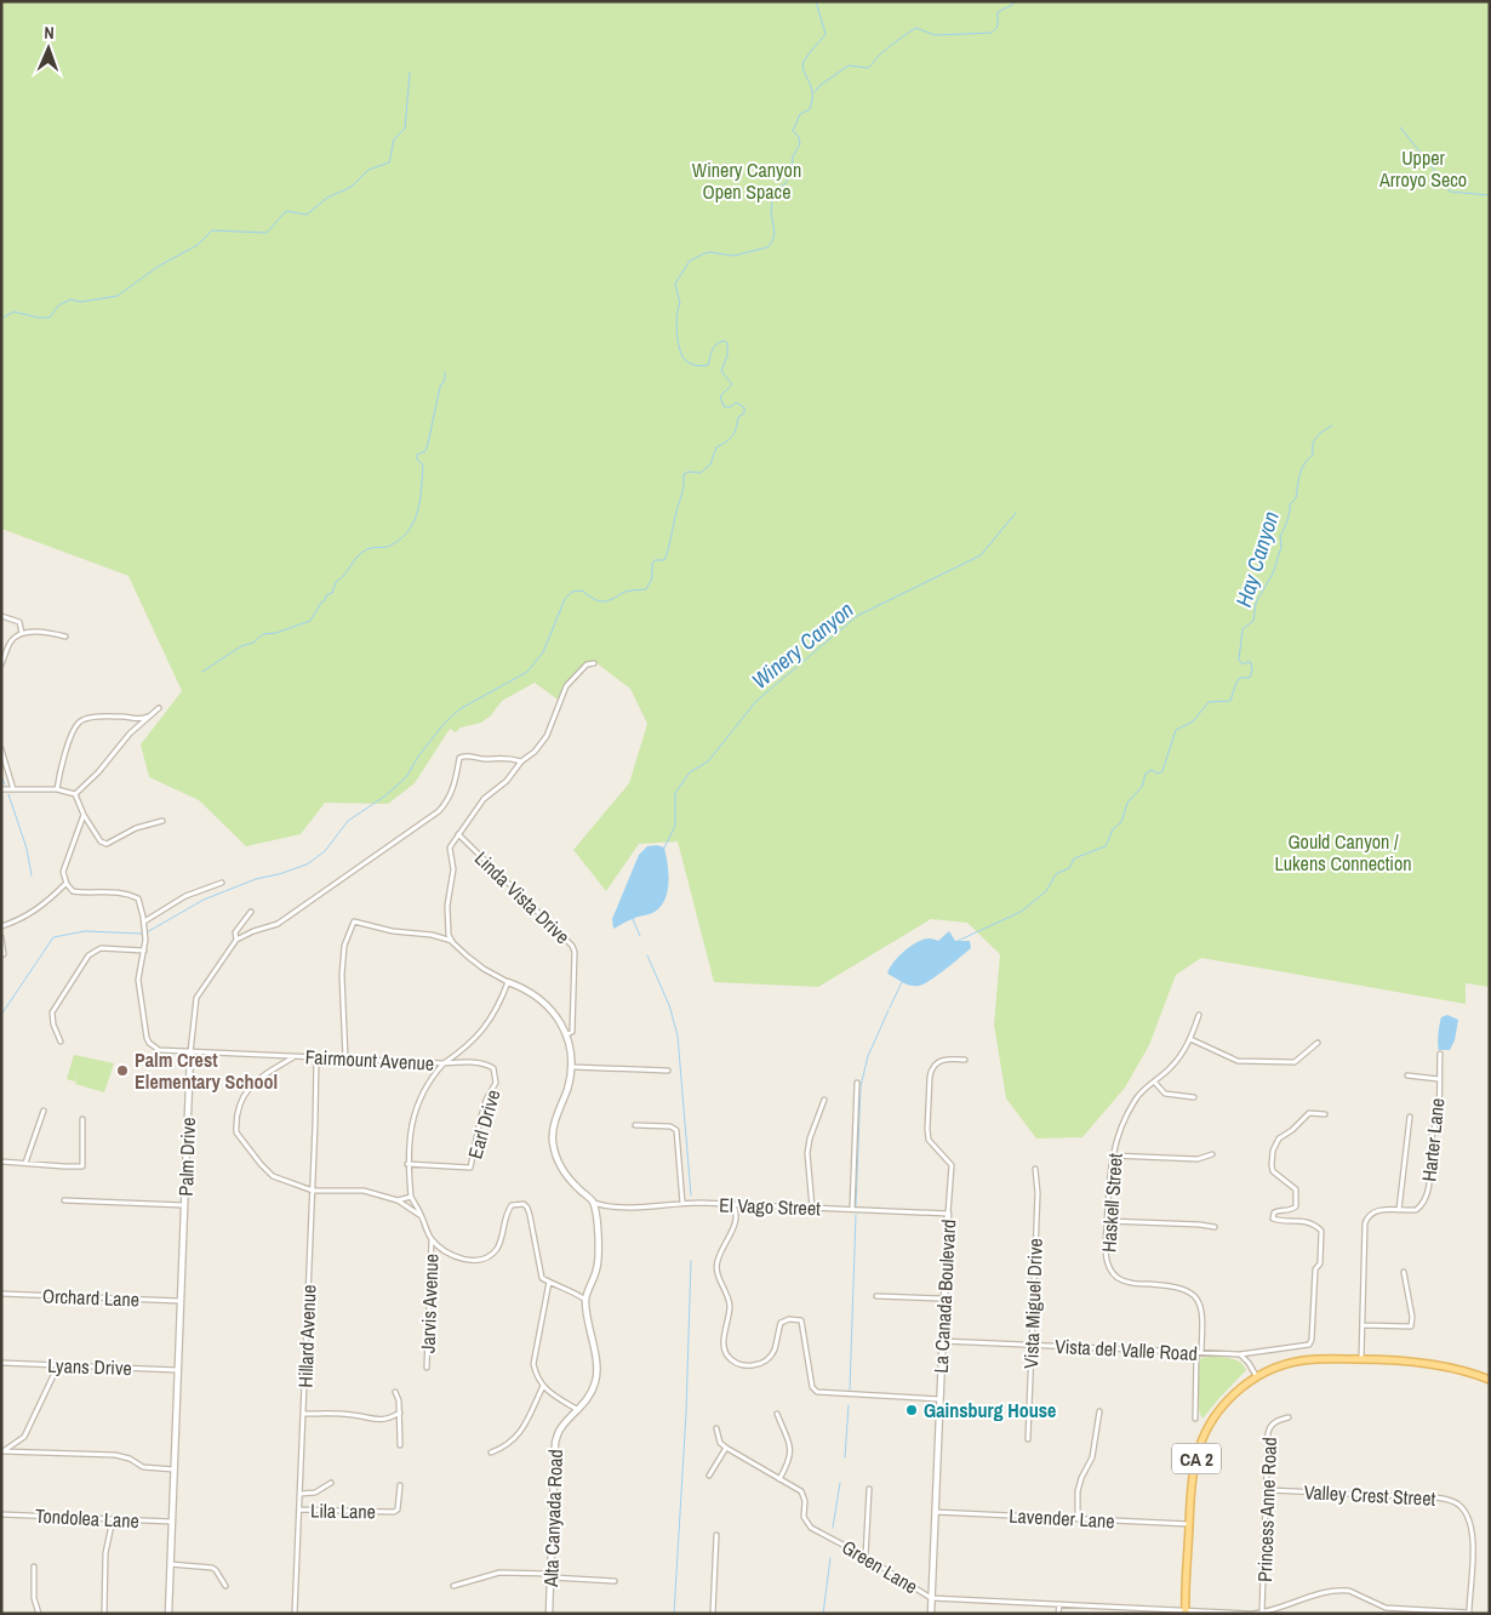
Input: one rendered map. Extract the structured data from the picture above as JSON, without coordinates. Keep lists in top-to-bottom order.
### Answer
{
  "streets": {
    "main road": ["CA 2"],
    "street": [
      "Linda Vista Drive",
      "Fairmount Avenue",
      "Earl Drive",
      "Harter Lane",
      "Palm Drive",
      "Haskell Street",
      "El Vago Street",
      "La Canada Boulevard",
      "Orchard Lane",
      "Jarvis Avenue",
      "Vista Miguel Drive",
      "Hillard Avenue",
      "Vista del Valle Road",
      "Lyans Drive",
      "Valley Crest Street",
      "Princess Anne Road",
      "Lila Lane",
      "Tondolea Lane",
      "Alta Canyada Road",
      "Lavender Lane",
      "Green Lane"
    ]
  },
  "crossings": [
    ["Fairmount Avenue", "Earl Drive"],
    ["Fairmount Avenue", "Palm Drive"],
    ["Fairmount Avenue", "Hillard Avenue"],
    ["Harter Lane", "CA 2"],
    ["Palm Drive", "Orchard Lane"],
    ["Palm Drive", "Lyans Drive"],
    ["Palm Drive", "Tondolea Lane"],
    ["Haskell Street", "Vista del Valle Road"],
    ["El Vago Street", "La Canada Boulevard"],
    ["El Vago Street", "Alta Canyada Road"],
    ["La Canada Boulevard", "Vista del Valle Road"],
    ["La Canada Boulevard", "Lavender Lane"],
    ["La Canada Boulevard", "Green Lane"],
    ["Vista Miguel Drive", "Vista del Valle Road"],
    ["Hillard Avenue", "Lila Lane"],
    ["CA 2", "Lavender Lane"],
    ["CA 2", "Green Lane"],
    ["Valley Crest Street", "Princess Anne Road"],
    ["Valley Crest Street", "Green Lane"],
    ["Princess Anne Road", "Green Lane"]
  ],
  "water": ["Hay Canyon", "Winery Canyon"],
  "parks": ["Upper Arroyo Seco", "Winery Canyon Open Space", "Gould Canyon / Lukens Connection"],
  "places": ["Palm Crest Elementary School", "Gainsburg House"],
  "north": "top"
}
